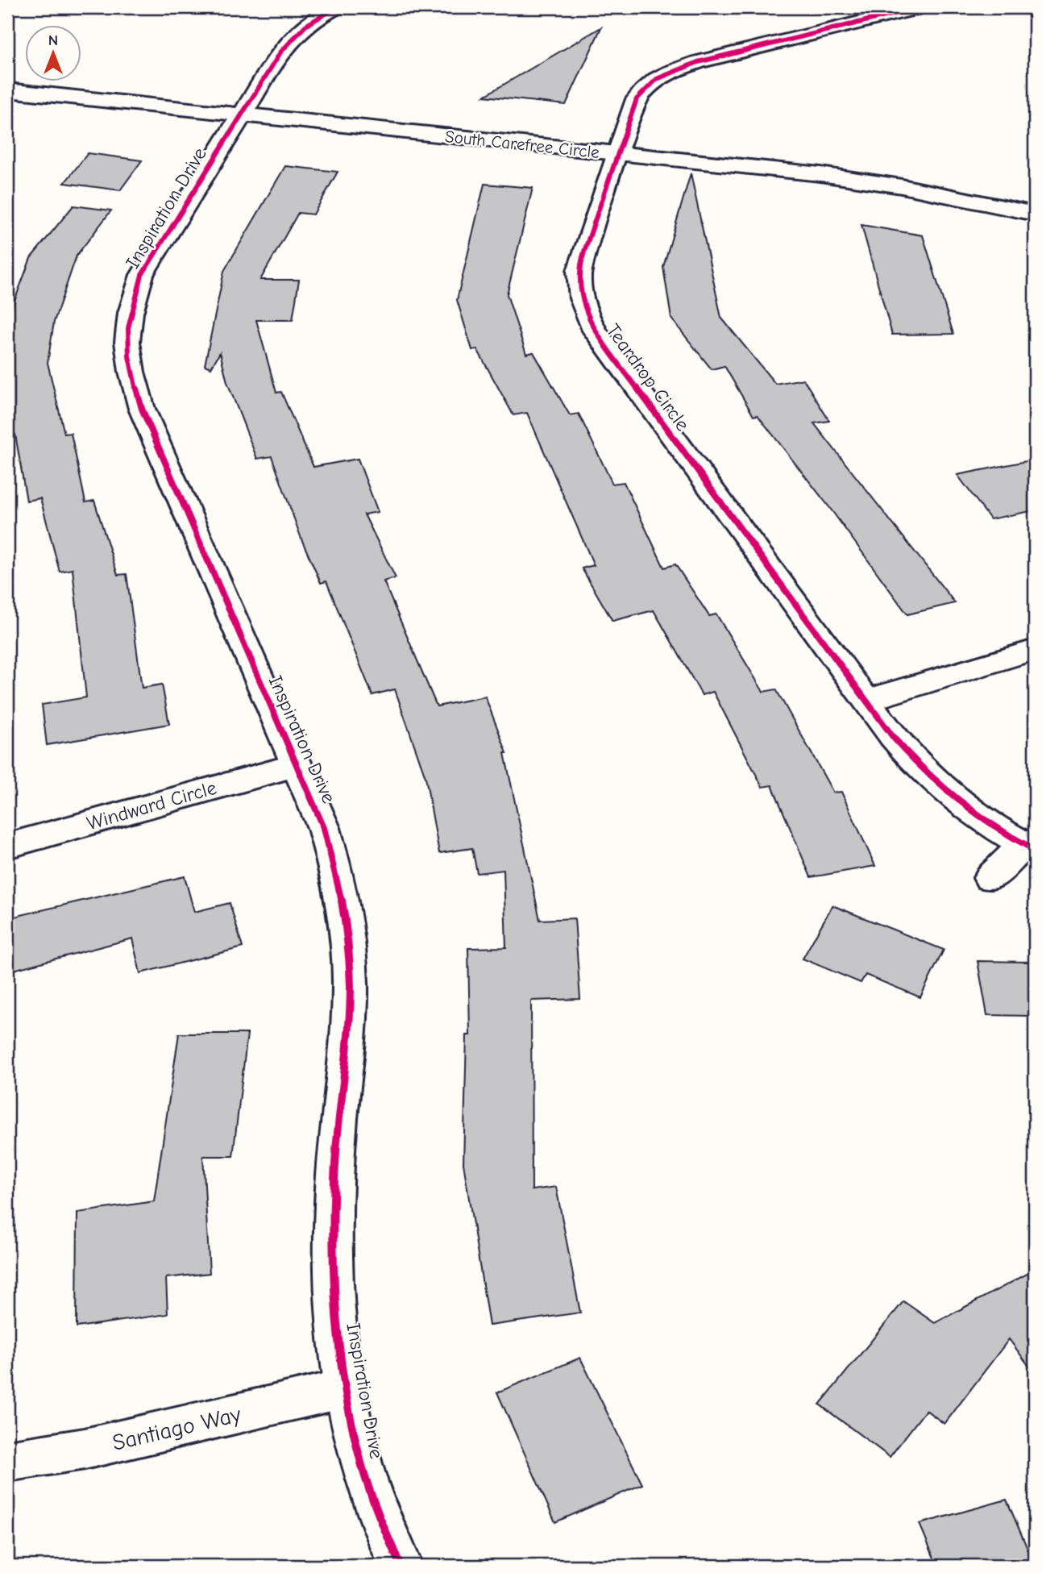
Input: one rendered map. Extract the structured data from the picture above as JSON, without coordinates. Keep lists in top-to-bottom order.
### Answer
{
  "streets": {
    "street": [
      "South Carefree Circle",
      "Inspiration Drive",
      "Teardrop Circle",
      "Windward Circle",
      "Santiago Way"
    ]
  },
  "crossings": [
    ["South Carefree Circle", "Inspiration Drive"],
    ["South Carefree Circle", "Teardrop Circle"],
    ["Inspiration Drive", "Windward Circle"],
    ["Inspiration Drive", "Santiago Way"]
  ],
  "north": "top"
}
